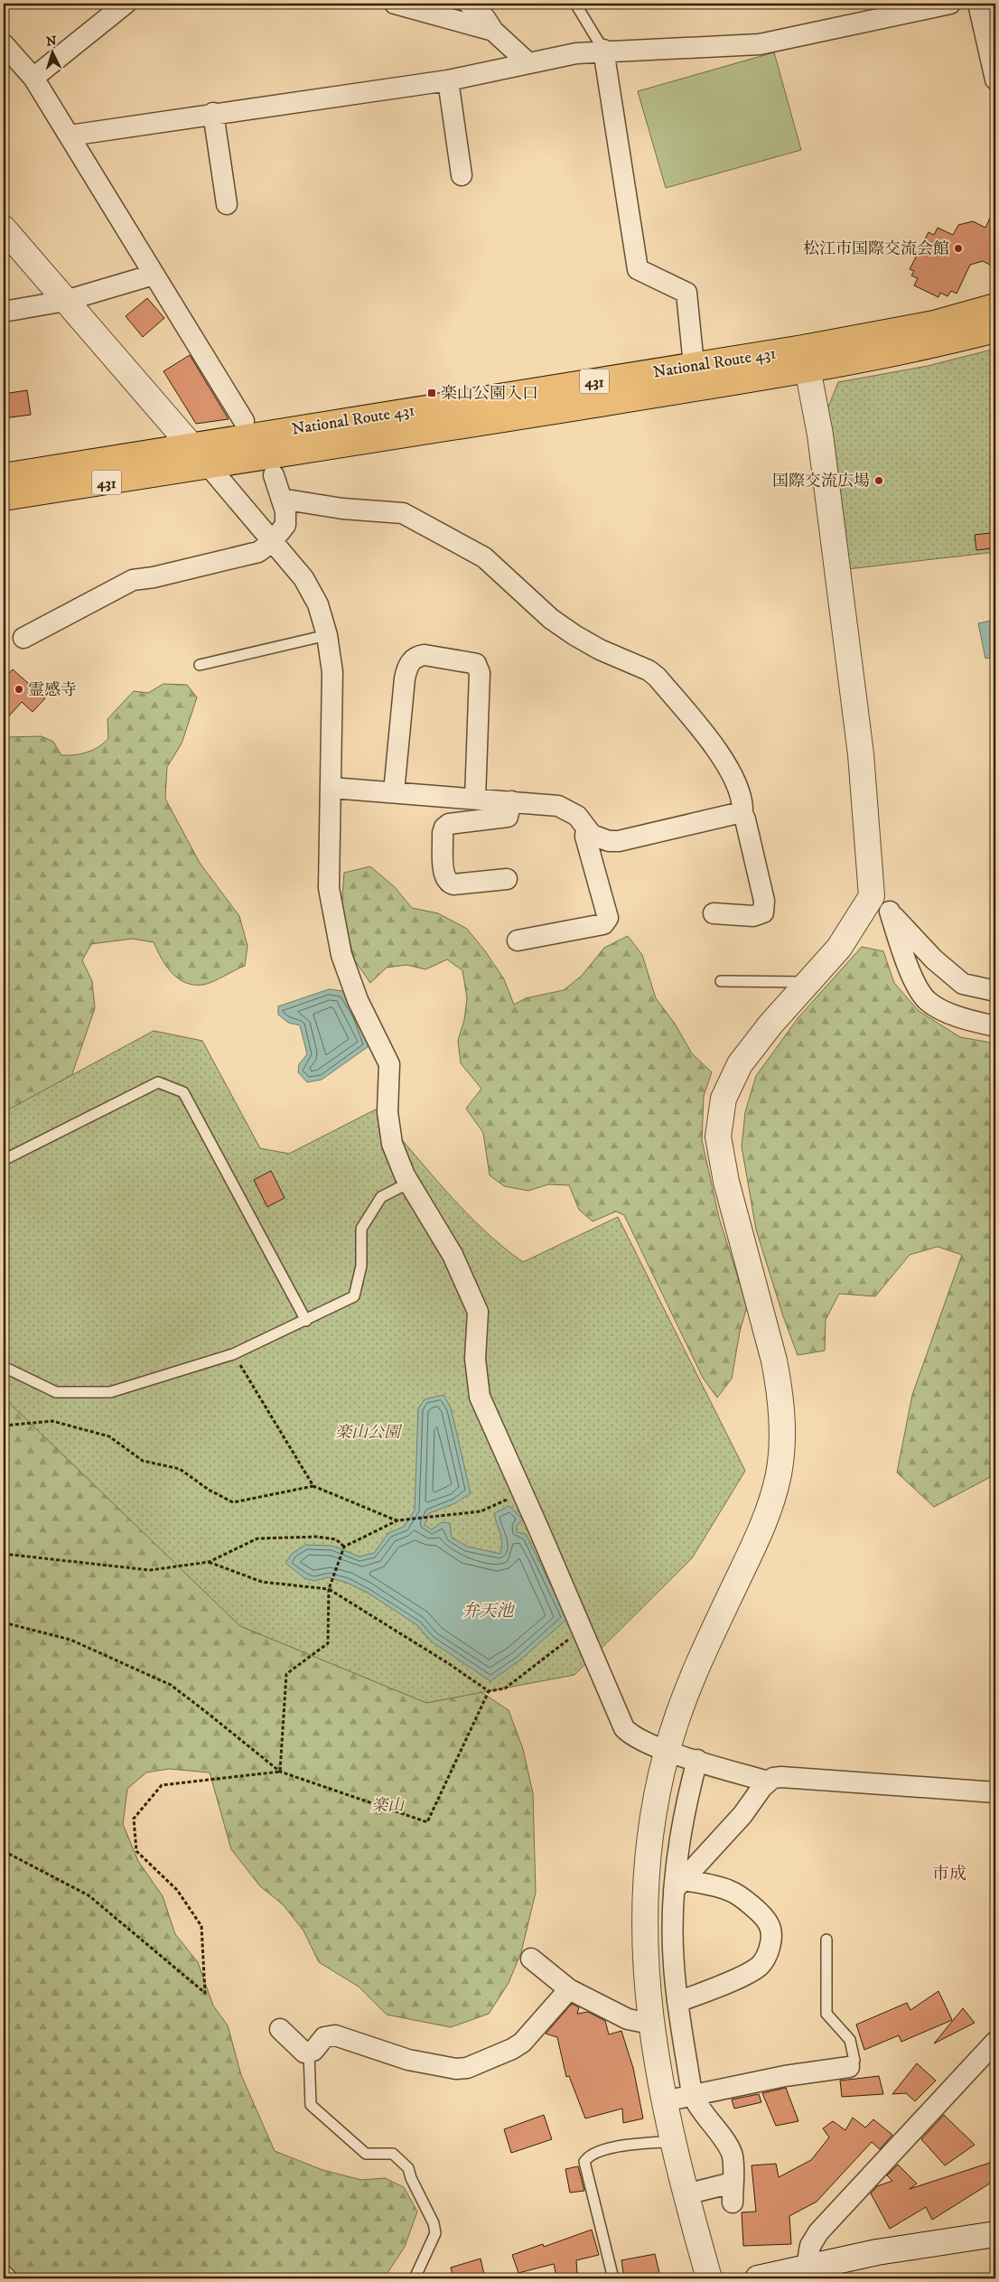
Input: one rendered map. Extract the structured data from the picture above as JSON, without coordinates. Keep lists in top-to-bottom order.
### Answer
{
  "streets": {
    "highway": ["National Route 431", "431"]
  },
  "districts": ["市成"],
  "water": ["弁天池"],
  "parks": ["楽山公園", "楽山"],
  "places": {
    "other": ["松江市国際交流会館", "国際交流広場", "霊感寺"],
    "transit": ["楽山公園入口"]
  },
  "north": "top"
}
